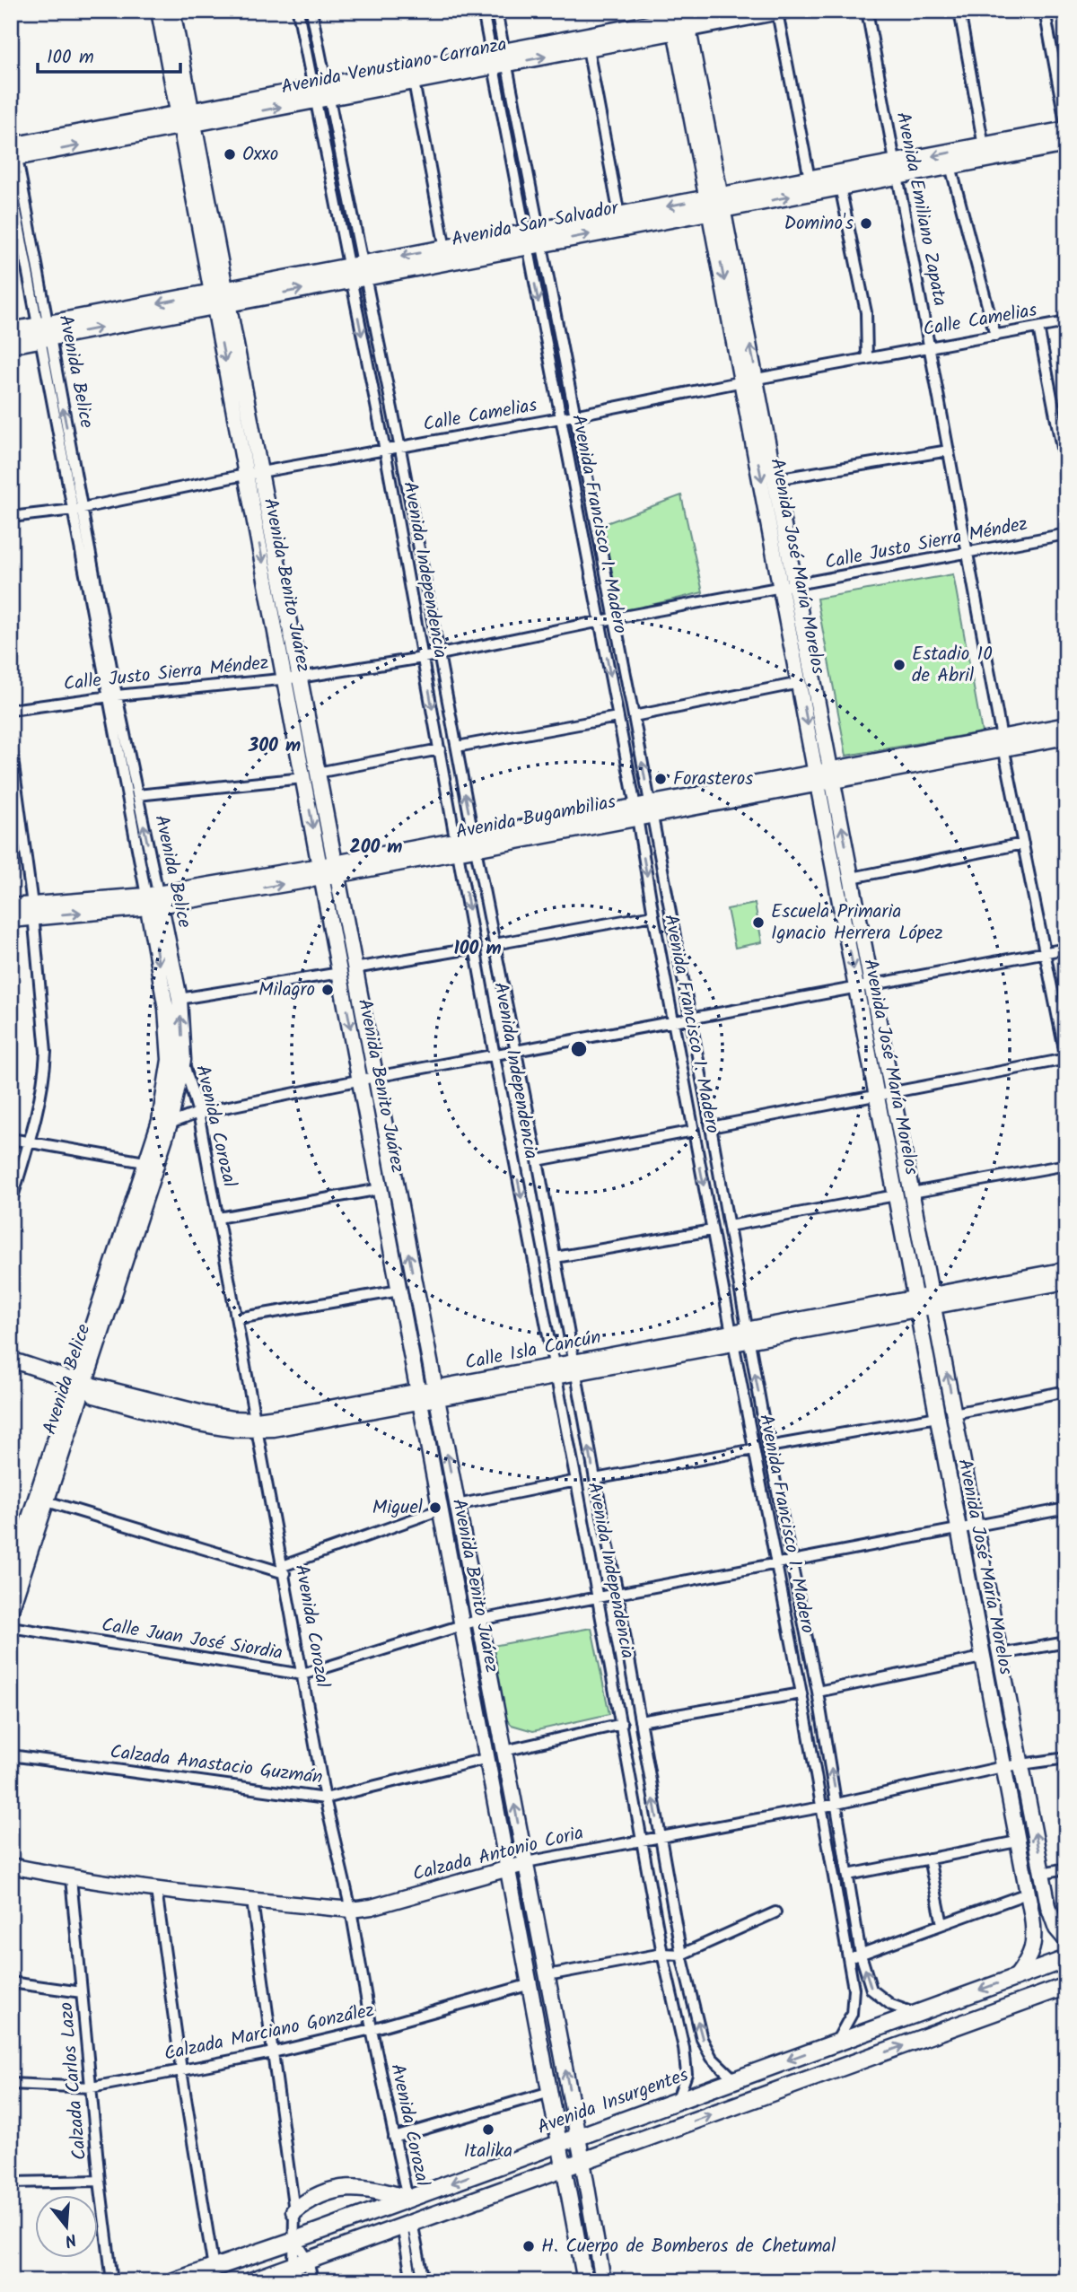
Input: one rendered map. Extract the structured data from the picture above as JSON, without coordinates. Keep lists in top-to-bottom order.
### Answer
{
  "streets": {
    "main road": ["Avenida San Salvador", "Avenida Insurgentes"],
    "street": [
      "Avenida Venustiano Carranza",
      "Avenida Emiliano Zapata",
      "Calle Camelias",
      "Avenida Belice",
      "Avenida Francisco I. Madero",
      "Calle Justo Sierra Méndez",
      "Avenida José María Morelos",
      "Avenida Independencia",
      "Avenida Benito Juárez",
      "Avenida Bugambilias",
      "Avenida Corozal",
      "Calle Isla Cancún",
      "Calle Juan José Siordia",
      "Calzada Anastacio Guzmán",
      "Calzada Antonio Coria",
      "Calzada Marciano González",
      "Calzada Carlos Lazo"
    ]
  },
  "crossings": [
    ["Avenida Venustiano Carranza", "Avenida Belice"],
    ["Avenida Venustiano Carranza", "Avenida Francisco I. Madero"],
    ["Avenida Venustiano Carranza", "Avenida José María Morelos"],
    ["Avenida Venustiano Carranza", "Avenida Independencia"],
    ["Avenida Venustiano Carranza", "Avenida Benito Juárez"],
    ["Avenida Emiliano Zapata", "Avenida San Salvador"],
    ["Avenida Emiliano Zapata", "Calle Camelias"],
    ["Avenida Emiliano Zapata", "Calle Justo Sierra Méndez"],
    ["Avenida Emiliano Zapata", "Avenida Bugambilias"],
    ["Avenida San Salvador", "Avenida Belice"],
    ["Avenida San Salvador", "Avenida Francisco I. Madero"],
    ["Avenida San Salvador", "Avenida José María Morelos"],
    ["Avenida San Salvador", "Avenida Independencia"],
    ["Avenida San Salvador", "Avenida Benito Juárez"],
    ["Calle Camelias", "Avenida Belice"],
    ["Calle Camelias", "Avenida Francisco I. Madero"],
    ["Calle Camelias", "Avenida José María Morelos"],
    ["Calle Camelias", "Avenida Independencia"],
    ["Calle Camelias", "Avenida Benito Juárez"],
    ["Avenida Belice", "Calle Justo Sierra Méndez"],
    ["Avenida Belice", "Avenida Bugambilias"],
    ["Avenida Belice", "Avenida Corozal"],
    ["Avenida Belice", "Calle Isla Cancún"],
    ["Avenida Francisco I. Madero", "Calle Justo Sierra Méndez"],
    ["Avenida Francisco I. Madero", "Avenida Bugambilias"],
    ["Avenida Francisco I. Madero", "Calle Isla Cancún"],
    ["Avenida Francisco I. Madero", "Calle Juan José Siordia"],
    ["Avenida Francisco I. Madero", "Calzada Antonio Coria"],
    ["Avenida Francisco I. Madero", "Avenida Insurgentes"],
    ["Calle Justo Sierra Méndez", "Avenida José María Morelos"],
    ["Calle Justo Sierra Méndez", "Avenida Independencia"],
    ["Calle Justo Sierra Méndez", "Avenida Benito Juárez"],
    ["Avenida José María Morelos", "Avenida Bugambilias"],
    ["Avenida José María Morelos", "Calle Isla Cancún"],
    ["Avenida José María Morelos", "Calle Juan José Siordia"],
    ["Avenida José María Morelos", "Calzada Antonio Coria"],
    ["Avenida José María Morelos", "Avenida Insurgentes"],
    ["Avenida Independencia", "Avenida Bugambilias"],
    ["Avenida Independencia", "Calle Isla Cancún"],
    ["Avenida Independencia", "Calle Juan José Siordia"],
    ["Avenida Independencia", "Calzada Antonio Coria"],
    ["Avenida Independencia", "Avenida Insurgentes"],
    ["Avenida Benito Juárez", "Avenida Bugambilias"],
    ["Avenida Benito Juárez", "Calle Isla Cancún"],
    ["Avenida Benito Juárez", "Calle Juan José Siordia"],
    ["Avenida Benito Juárez", "Calzada Anastacio Guzmán"],
    ["Avenida Benito Juárez", "Calzada Antonio Coria"],
    ["Avenida Benito Juárez", "Calzada Marciano González"],
    ["Avenida Benito Juárez", "Avenida Insurgentes"],
    ["Avenida Corozal", "Calle Isla Cancún"],
    ["Avenida Corozal", "Calle Juan José Siordia"],
    ["Avenida Corozal", "Calzada Anastacio Guzmán"],
    ["Avenida Corozal", "Calzada Antonio Coria"],
    ["Avenida Corozal", "Calzada Marciano González"],
    ["Avenida Corozal", "Avenida Insurgentes"],
    ["Calzada Antonio Coria", "Calzada Carlos Lazo"],
    ["Calzada Marciano González", "Calzada Carlos Lazo"]
  ],
  "places": [
    "Oxxo",
    "Domino's",
    "Estadio 10 de Abril",
    "Forasteros",
    "Escuela Primaria Ignacio Herrera López",
    "Milagro",
    "Miguel",
    "Italika",
    "H. Cuerpo de Bomberos de Chetumal"
  ],
  "scale_bar": "100 m",
  "north": "bottom",
  "rings": ["300 m", "200 m", "100 m"]
}
